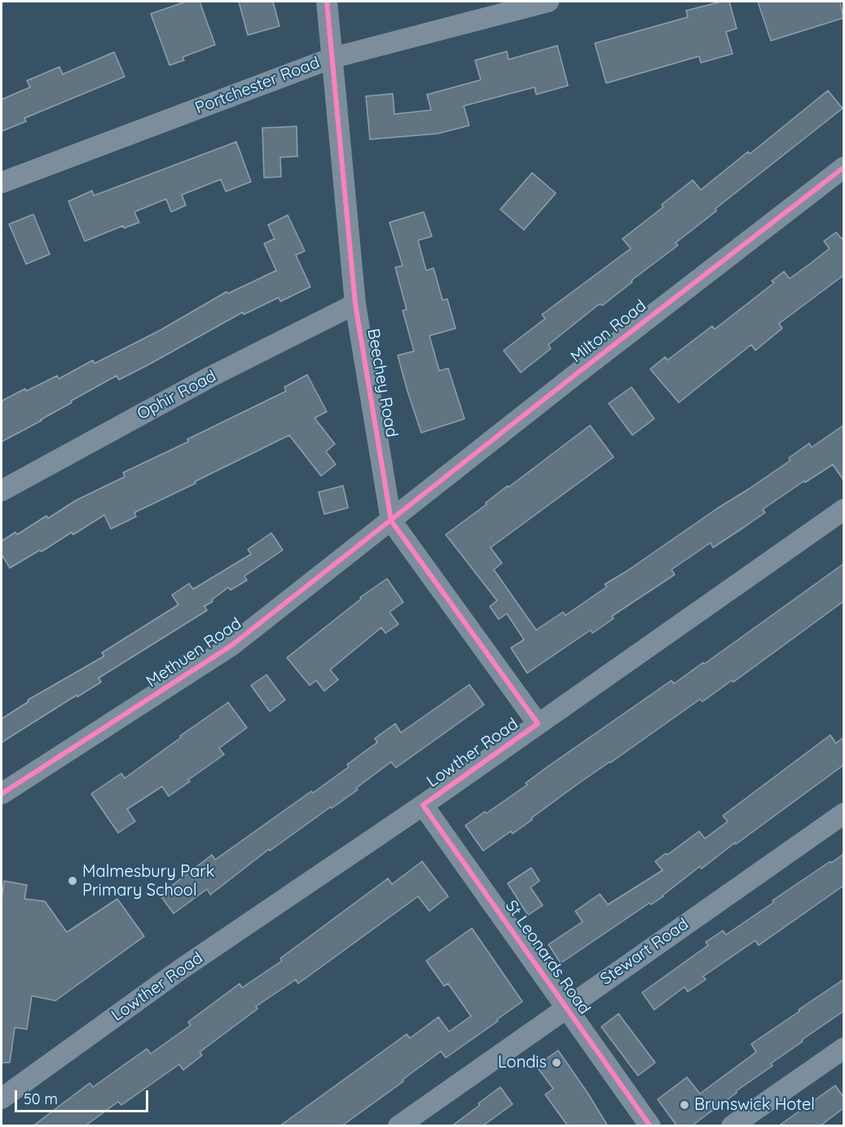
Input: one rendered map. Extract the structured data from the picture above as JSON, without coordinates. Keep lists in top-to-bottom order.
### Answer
{
  "streets": {
    "street": [
      "Portchester Road",
      "Milton Road",
      "Beechey Road",
      "Ophir Road",
      "Methuen Road",
      "Lowther Road",
      "Stewart Road",
      "St Leonards Road"
    ]
  },
  "crossings": [
    ["Portchester Road", "Beechey Road"],
    ["Milton Road", "Beechey Road"],
    ["Milton Road", "Methuen Road"],
    ["Beechey Road", "Ophir Road"],
    ["Beechey Road", "Methuen Road"],
    ["Beechey Road", "Lowther Road"],
    ["Lowther Road", "St Leonards Road"],
    ["Stewart Road", "St Leonards Road"]
  ],
  "places": ["Malmesbury Park Primary School", "Londis", "Brunswick Hotel"],
  "scale_bar": "50 m"
}
